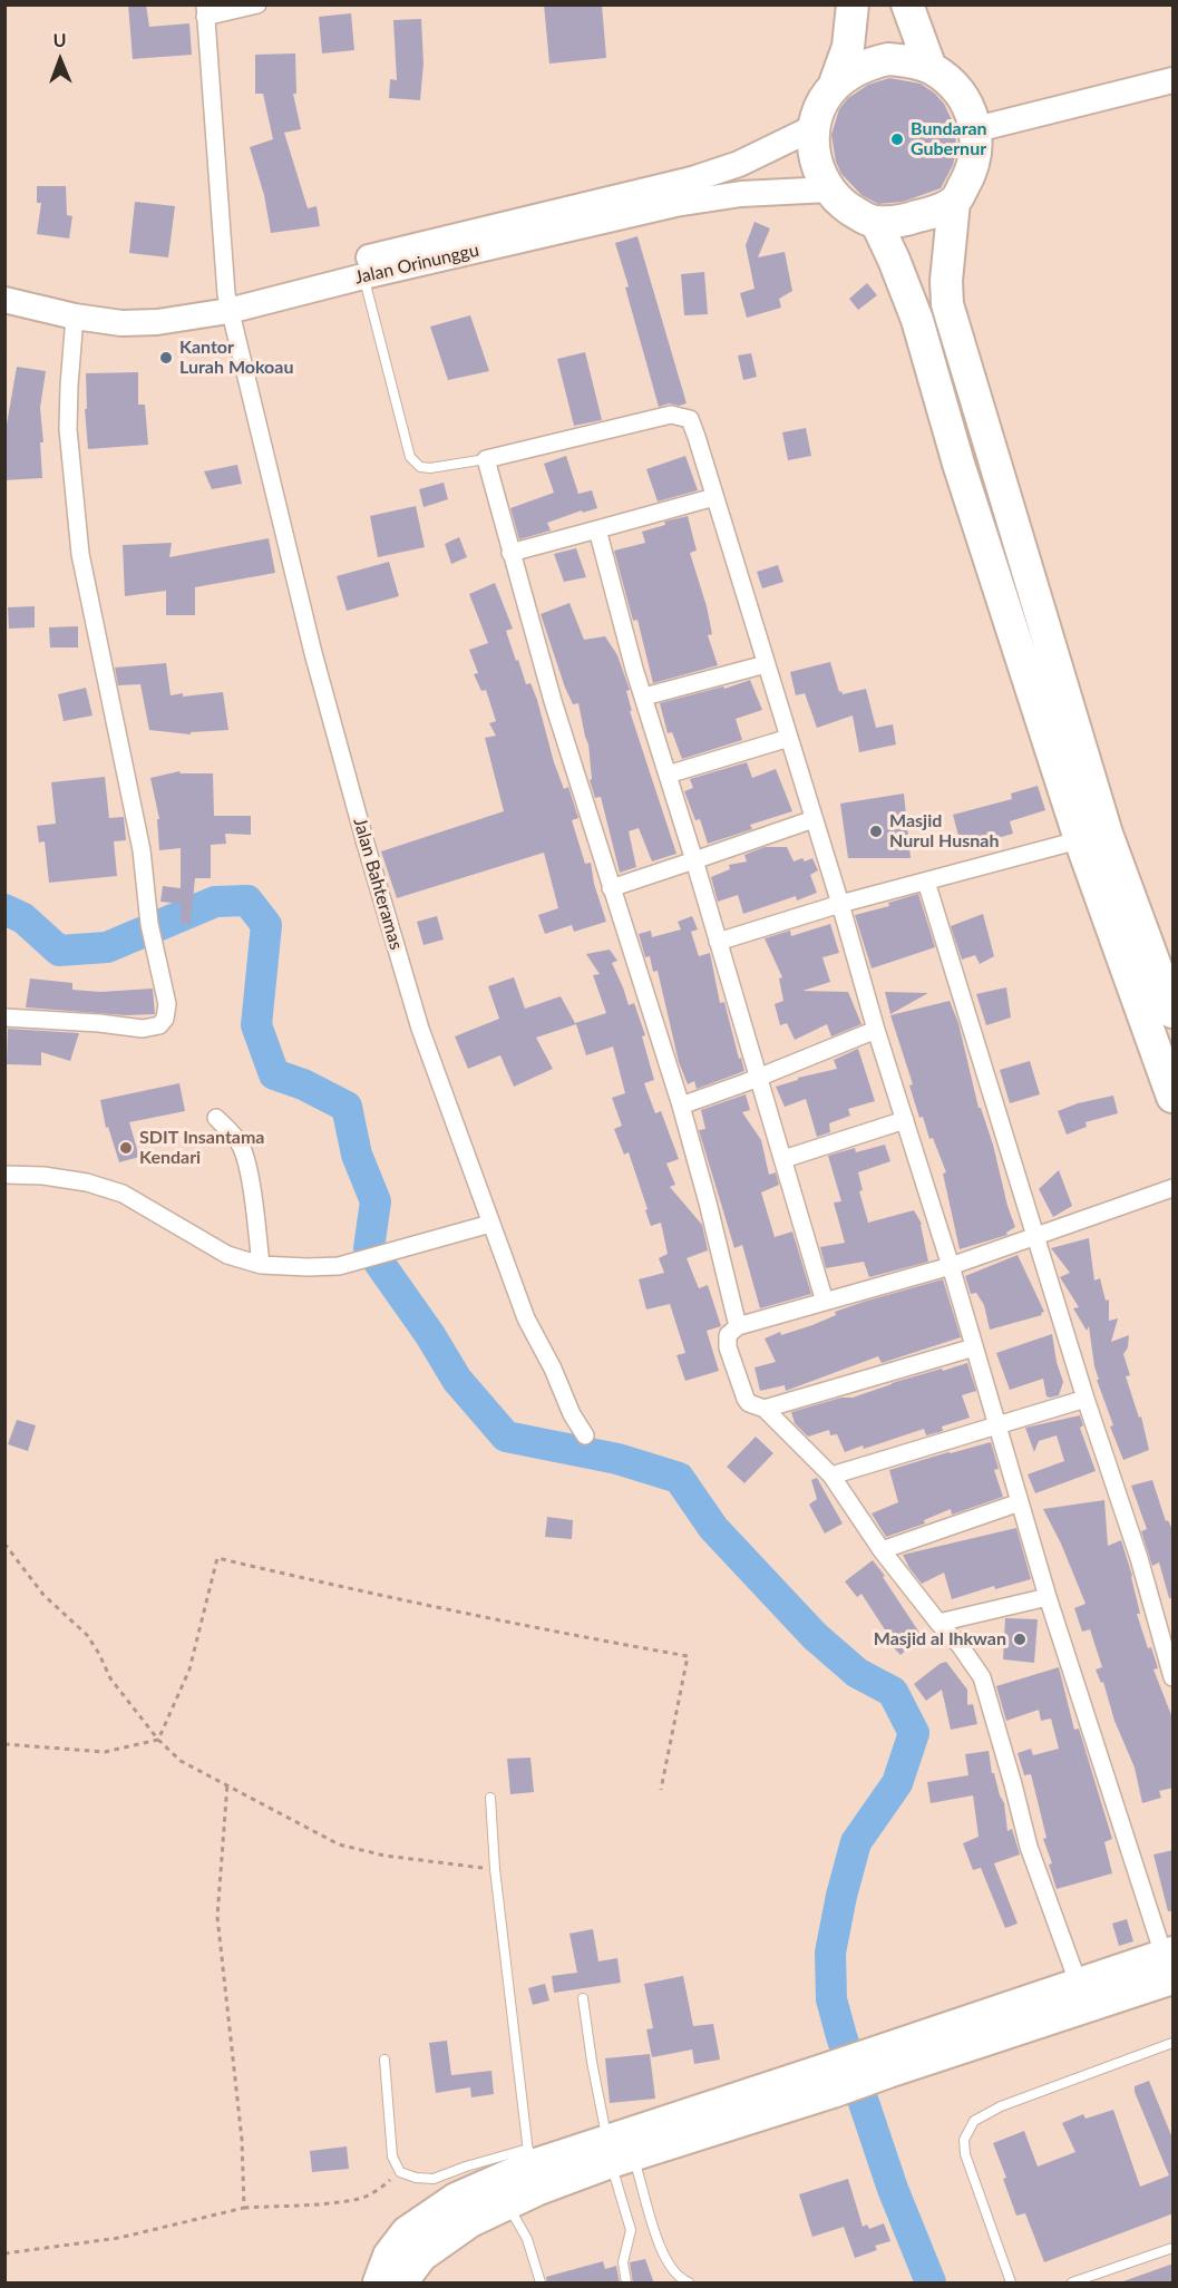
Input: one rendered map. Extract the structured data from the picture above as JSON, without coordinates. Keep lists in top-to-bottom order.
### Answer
{
  "streets": {
    "street": ["Jalan Orinunggu", "Jalan Bahteramas"]
  },
  "crossings": [
    ["Jalan Orinunggu", "Jalan Bahteramas"]
  ],
  "places": [
    "Bundaran Gubernur",
    "Kantor Lurah Mokoau",
    "Masjid Nurul Husnah",
    "SDIT Insantama Kendari",
    "Masjid al Ihkwan"
  ],
  "north": "top"
}
